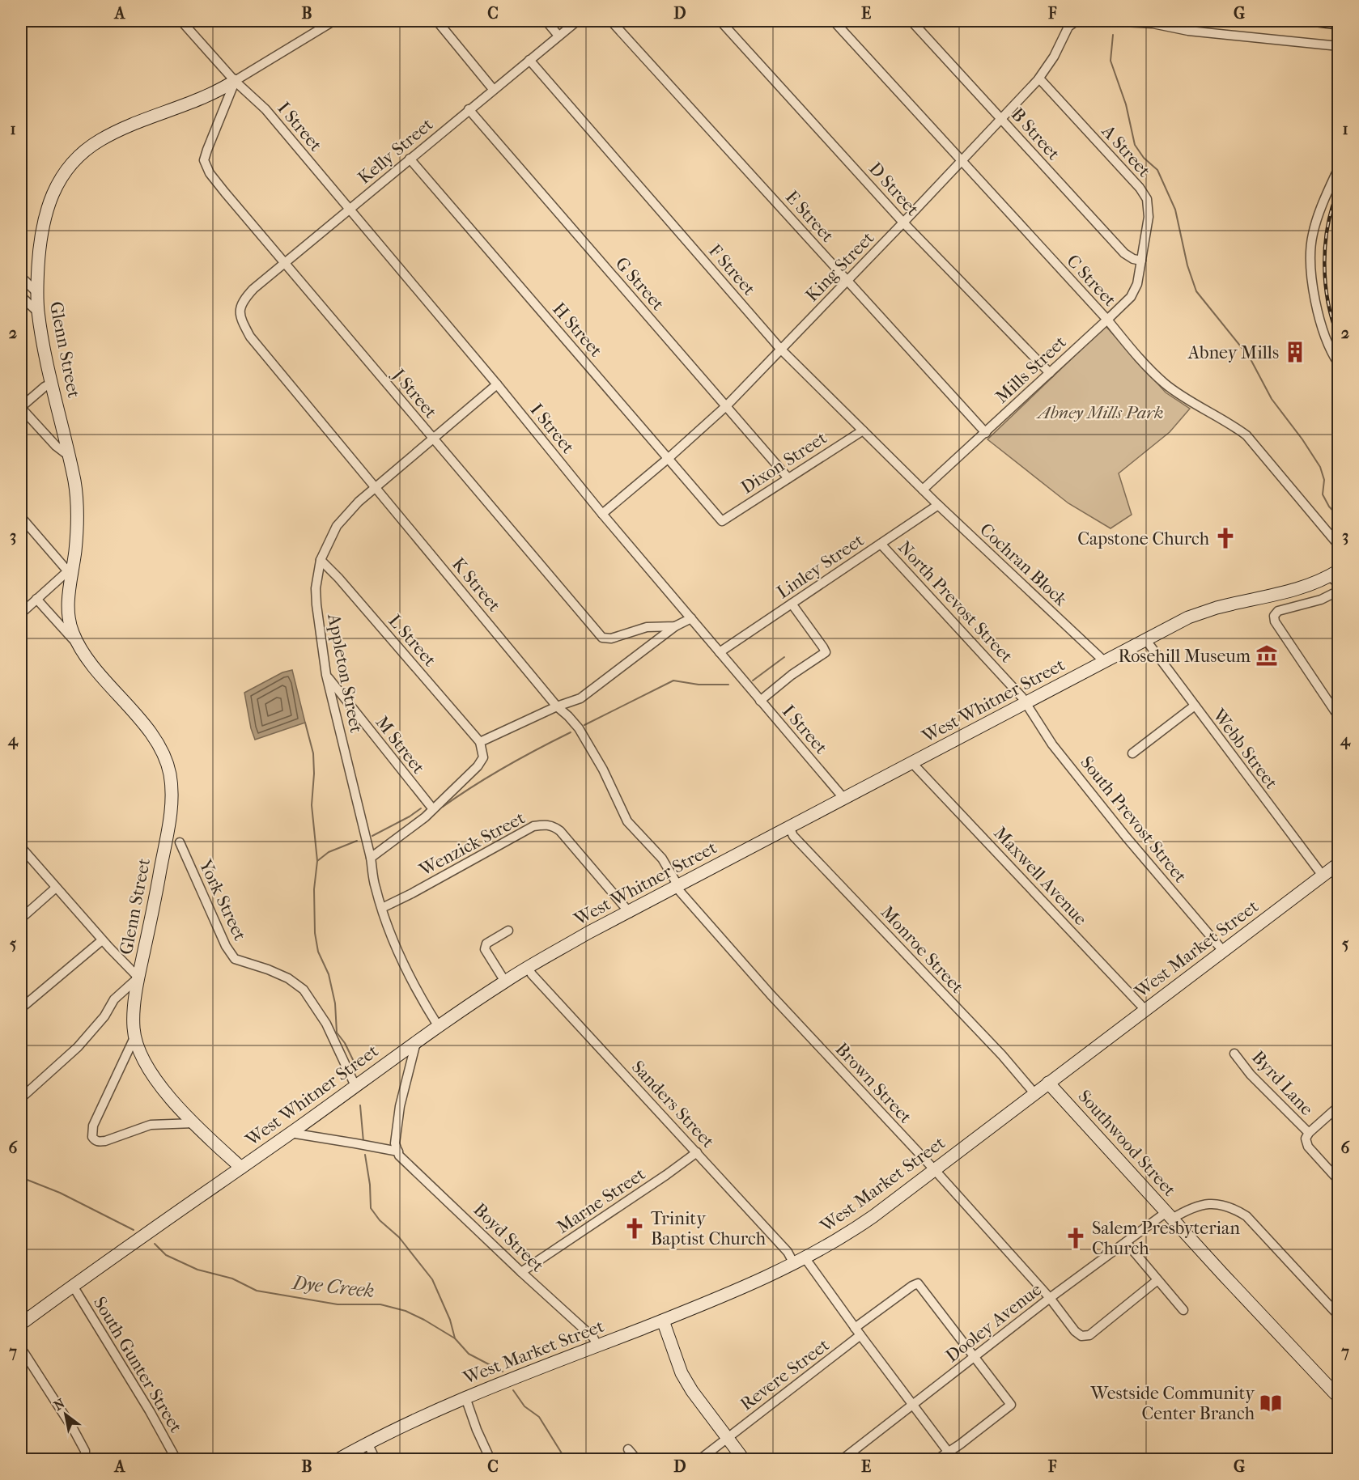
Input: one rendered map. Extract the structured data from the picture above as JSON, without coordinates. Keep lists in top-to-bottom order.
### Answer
{
  "streets": {
    "street": [
      "I Street",
      "B Street",
      "Kelly Street",
      "A Street",
      "D Street",
      "E Street",
      "King Street",
      "F Street",
      "C Street",
      "G Street",
      "H Street",
      "Glenn Street",
      "Mills Street",
      "J Street",
      "Dixon Street",
      "Cochran Block",
      "Linley Street",
      "K Street",
      "North Prevost Street",
      "L Street",
      "Appleton Street",
      "West Whitner Street",
      "M Street",
      "Webb Street",
      "South Prevost Street",
      "Wenzick Street",
      "Maxwell Avenue",
      "York Street",
      "West Market Street",
      "Monroe Street",
      "Brown Street",
      "Byrd Lane",
      "Sanders Street",
      "Southwood Street",
      "Marne Street",
      "Boyd Street",
      "Dooley Avenue",
      "South Gunter Street",
      "Revere Street"
    ]
  },
  "crossings": [
    ["I Street", "Kelly Street"],
    ["I Street", "King Street"],
    ["I Street", "Glenn Street"],
    ["I Street", "J Street"],
    ["I Street", "Linley Street"],
    ["I Street", "Appleton Street"],
    ["I Street", "West Whitner Street"],
    ["B Street", "A Street"],
    ["B Street", "King Street"],
    ["B Street", "Mills Street"],
    ["Kelly Street", "F Street"],
    ["Kelly Street", "G Street"],
    ["Kelly Street", "H Street"],
    ["Kelly Street", "J Street"],
    ["Kelly Street", "K Street"],
    ["A Street", "King Street"],
    ["A Street", "Mills Street"],
    ["D Street", "King Street"],
    ["D Street", "Mills Street"],
    ["E Street", "King Street"],
    ["E Street", "Mills Street"],
    ["King Street", "F Street"],
    ["King Street", "C Street"],
    ["King Street", "G Street"],
    ["King Street", "H Street"],
    ["F Street", "Mills Street"],
    ["F Street", "Dixon Street"],
    ["F Street", "Cochran Block"],
    ["C Street", "Mills Street"],
    ["G Street", "Dixon Street"],
    ["H Street", "Dixon Street"],
    ["Glenn Street", "J Street"],
    ["Glenn Street", "West Whitner Street"],
    ["Mills Street", "Cochran Block"],
    ["J Street", "Appleton Street"],
    ["Cochran Block", "Linley Street"],
    ["Cochran Block", "West Whitner Street"],
    ["Linley Street", "North Prevost Street"],
    ["K Street", "Appleton Street"],
    ["K Street", "West Whitner Street"],
    ["K Street", "Brown Street"],
    ["North Prevost Street", "West Whitner Street"],
    ["North Prevost Street", "South Prevost Street"],
    ["L Street", "Appleton Street"],
    ["Appleton Street", "West Whitner Street"],
    ["Appleton Street", "M Street"],
    ["Appleton Street", "Wenzick Street"],
    ["West Whitner Street", "Webb Street"],
    ["West Whitner Street", "South Prevost Street"],
    ["West Whitner Street", "Wenzick Street"],
    ["West Whitner Street", "Maxwell Avenue"],
    ["West Whitner Street", "York Street"],
    ["West Whitner Street", "Monroe Street"],
    ["West Whitner Street", "Brown Street"],
    ["West Whitner Street", "Sanders Street"],
    ["West Whitner Street", "South Gunter Street"],
    ["Webb Street", "West Market Street"],
    ["South Prevost Street", "West Market Street"],
    ["Maxwell Avenue", "West Market Street"],
    ["West Market Street", "Monroe Street"],
    ["West Market Street", "Brown Street"],
    ["West Market Street", "Sanders Street"],
    ["West Market Street", "Southwood Street"],
    ["West Market Street", "Boyd Street"],
    ["Brown Street", "Dooley Avenue"],
    ["Sanders Street", "Marne Street"],
    ["Sanders Street", "Dooley Avenue"],
    ["Sanders Street", "Revere Street"],
    ["Southwood Street", "Dooley Avenue"],
    ["Marne Street", "Boyd Street"],
    ["Dooley Avenue", "Revere Street"]
  ],
  "water": ["Dye Creek"],
  "parks": ["Abney Mills Park"],
  "places": {
    "building": ["Abney Mills"],
    "church": ["Capstone Church", "Trinity Baptist Church", "Salem Presbyterian Church"],
    "museum": ["Rosehill Museum"],
    "library": ["Westside Community Center Branch"]
  },
  "north": "top left",
  "grid": {
    "columns": [
      "A",
      "B",
      "C",
      "D",
      "E",
      "F",
      "G"
    ],
    "rows": [
      "1",
      "2",
      "3",
      "4",
      "5",
      "6",
      "7"
    ]
  }
}
